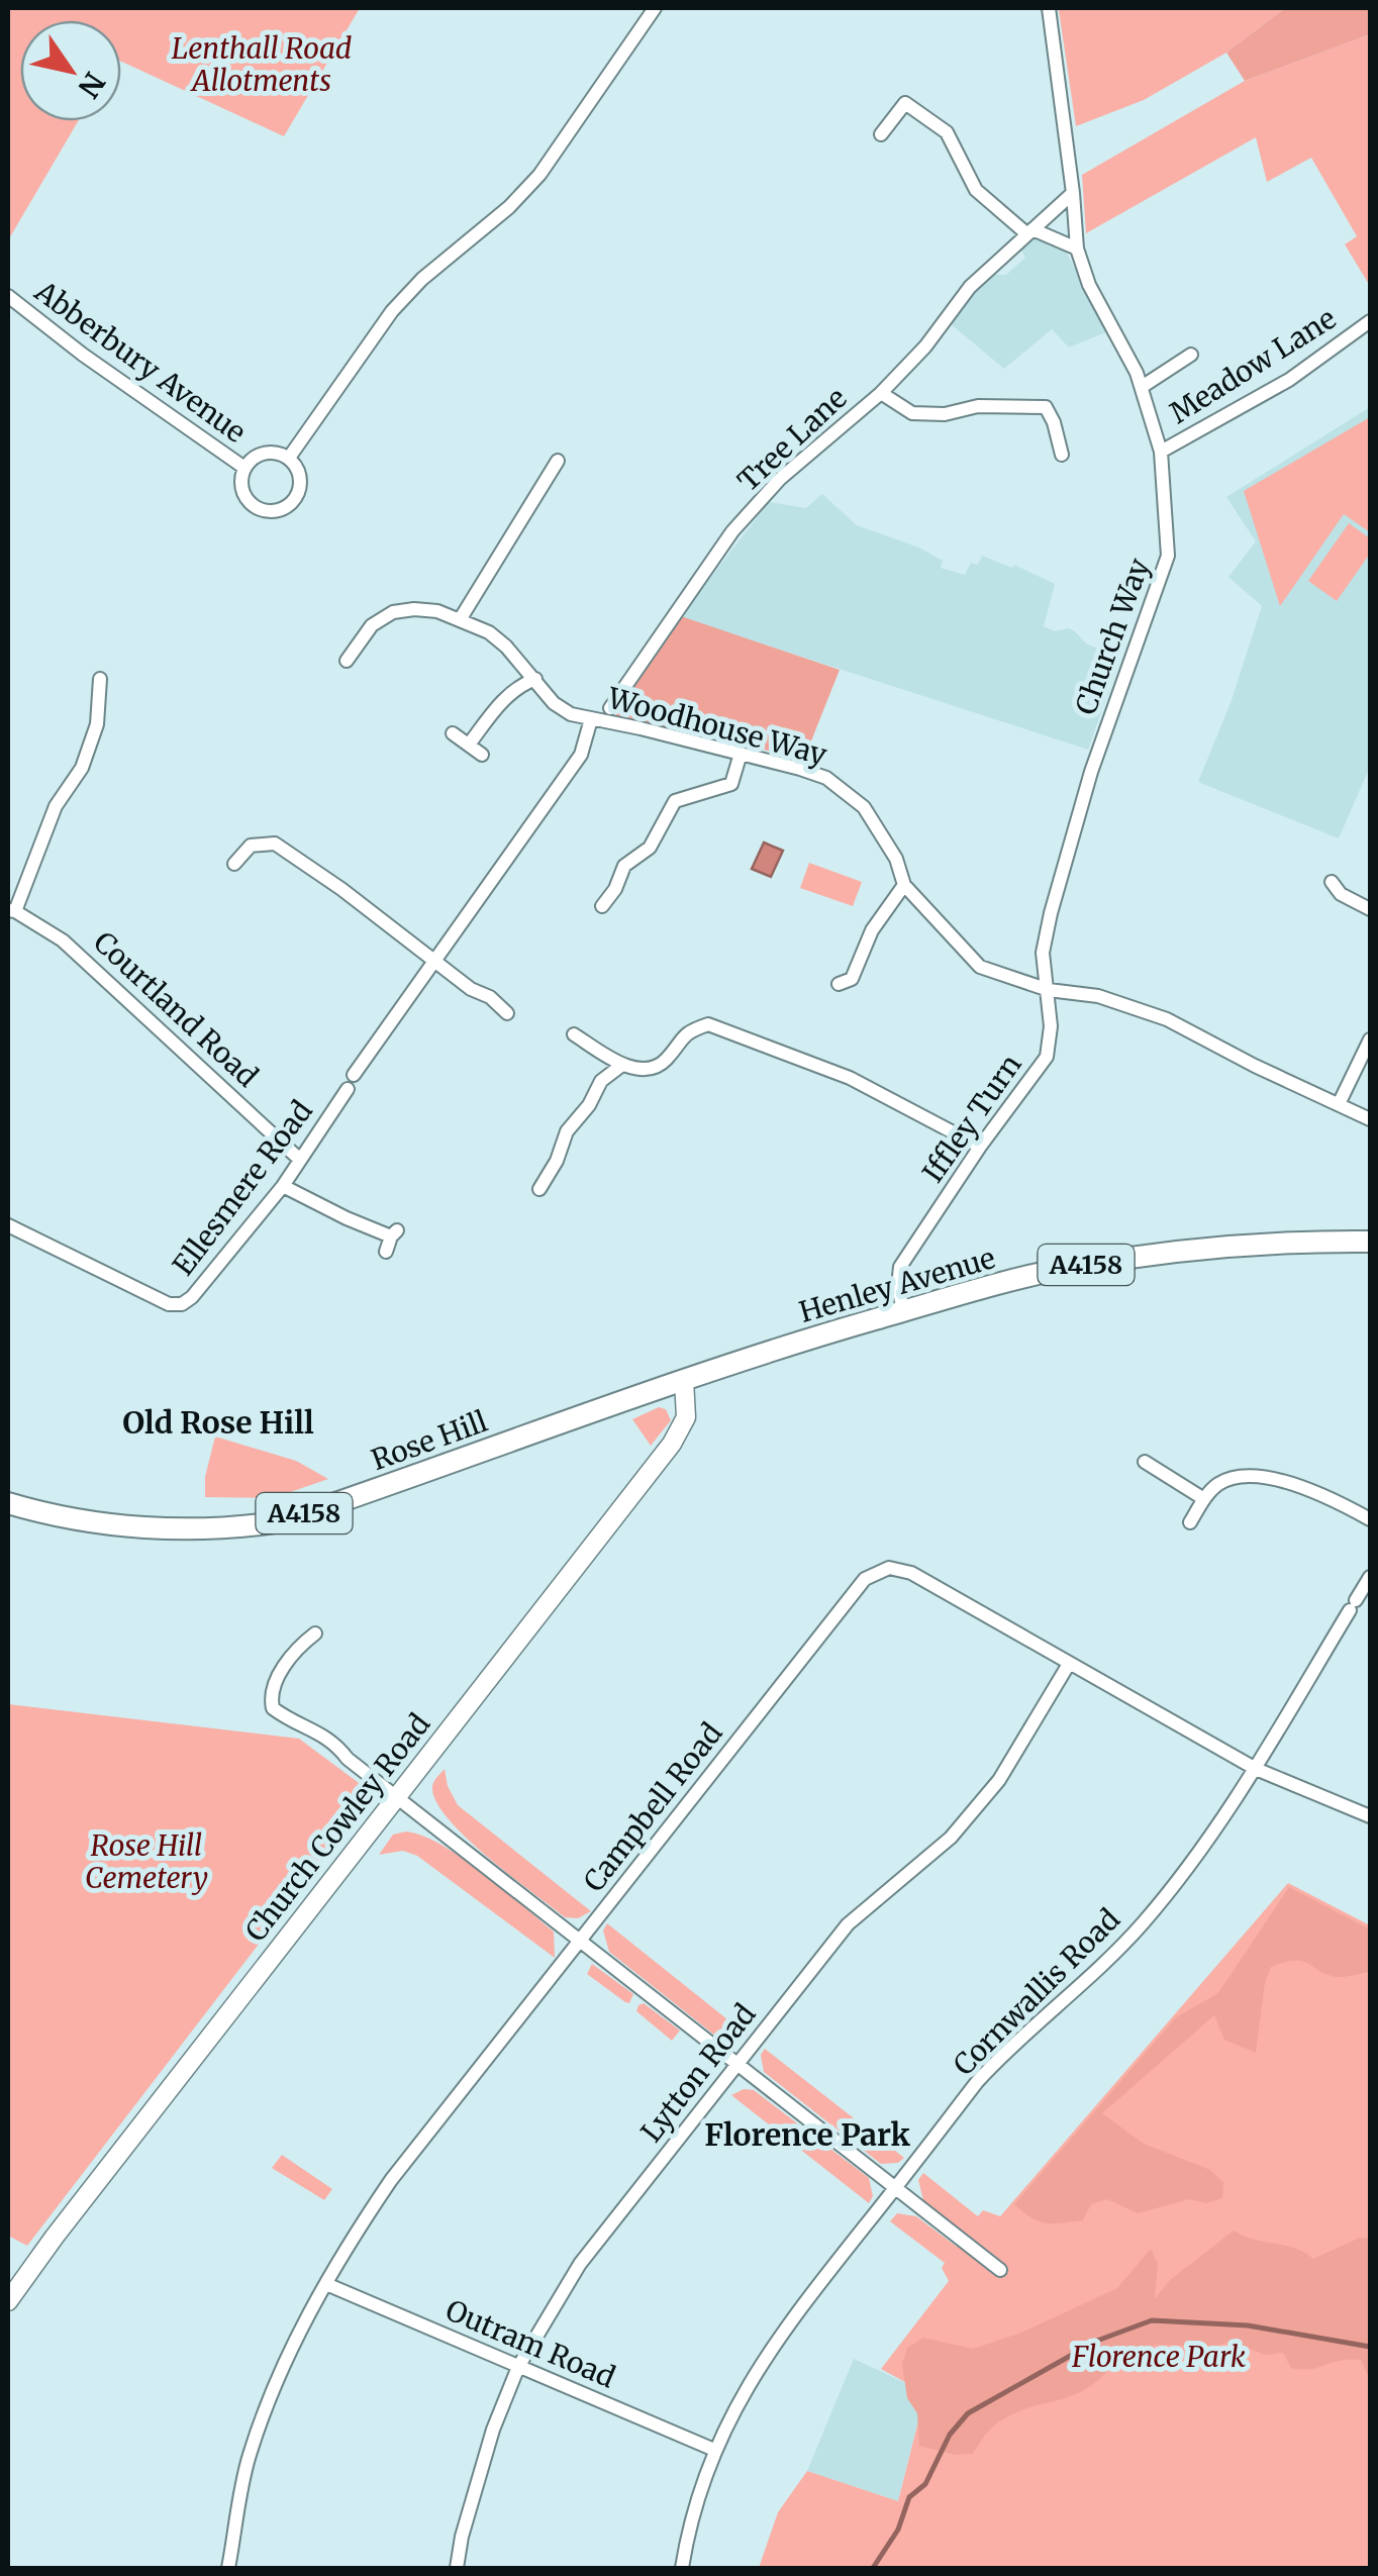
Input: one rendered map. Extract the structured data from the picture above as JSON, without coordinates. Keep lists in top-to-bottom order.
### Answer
{
  "streets": {
    "main road": [
      "A4158",
      "Henley Avenue",
      "Rose Hill",
      "Church Cowley Road"
    ],
    "street": [
      "Abberbury Avenue",
      "Meadow Lane",
      "Tree Lane",
      "Church Way",
      "Woodhouse Way",
      "Courtland Road",
      "Iffley Turn",
      "Ellesmere Road",
      "Campbell Road",
      "Cornwallis Road",
      "Lytton Road",
      "Outram Road"
    ]
  },
  "crossings": [
    ["Meadow Lane", "Church Way"],
    ["Tree Lane", "Church Way"],
    ["Church Way", "Woodhouse Way"],
    ["Church Way", "Iffley Turn"],
    ["Woodhouse Way", "Iffley Turn"],
    ["Courtland Road", "Ellesmere Road"],
    ["Iffley Turn", "Henley Avenue"],
    ["Henley Avenue", "Rose Hill"],
    ["Henley Avenue", "Church Cowley Road"],
    ["Rose Hill", "Church Cowley Road"],
    ["Campbell Road", "Cornwallis Road"],
    ["Campbell Road", "Lytton Road"],
    ["Campbell Road", "Outram Road"],
    ["Cornwallis Road", "Outram Road"],
    ["Lytton Road", "Outram Road"]
  ],
  "districts": ["Old Rose Hill", "Florence Park"],
  "parks": ["Lenthall Road Allotments", "Rose Hill Cemetery", "Florence Park"],
  "north": "bottom right"
}
